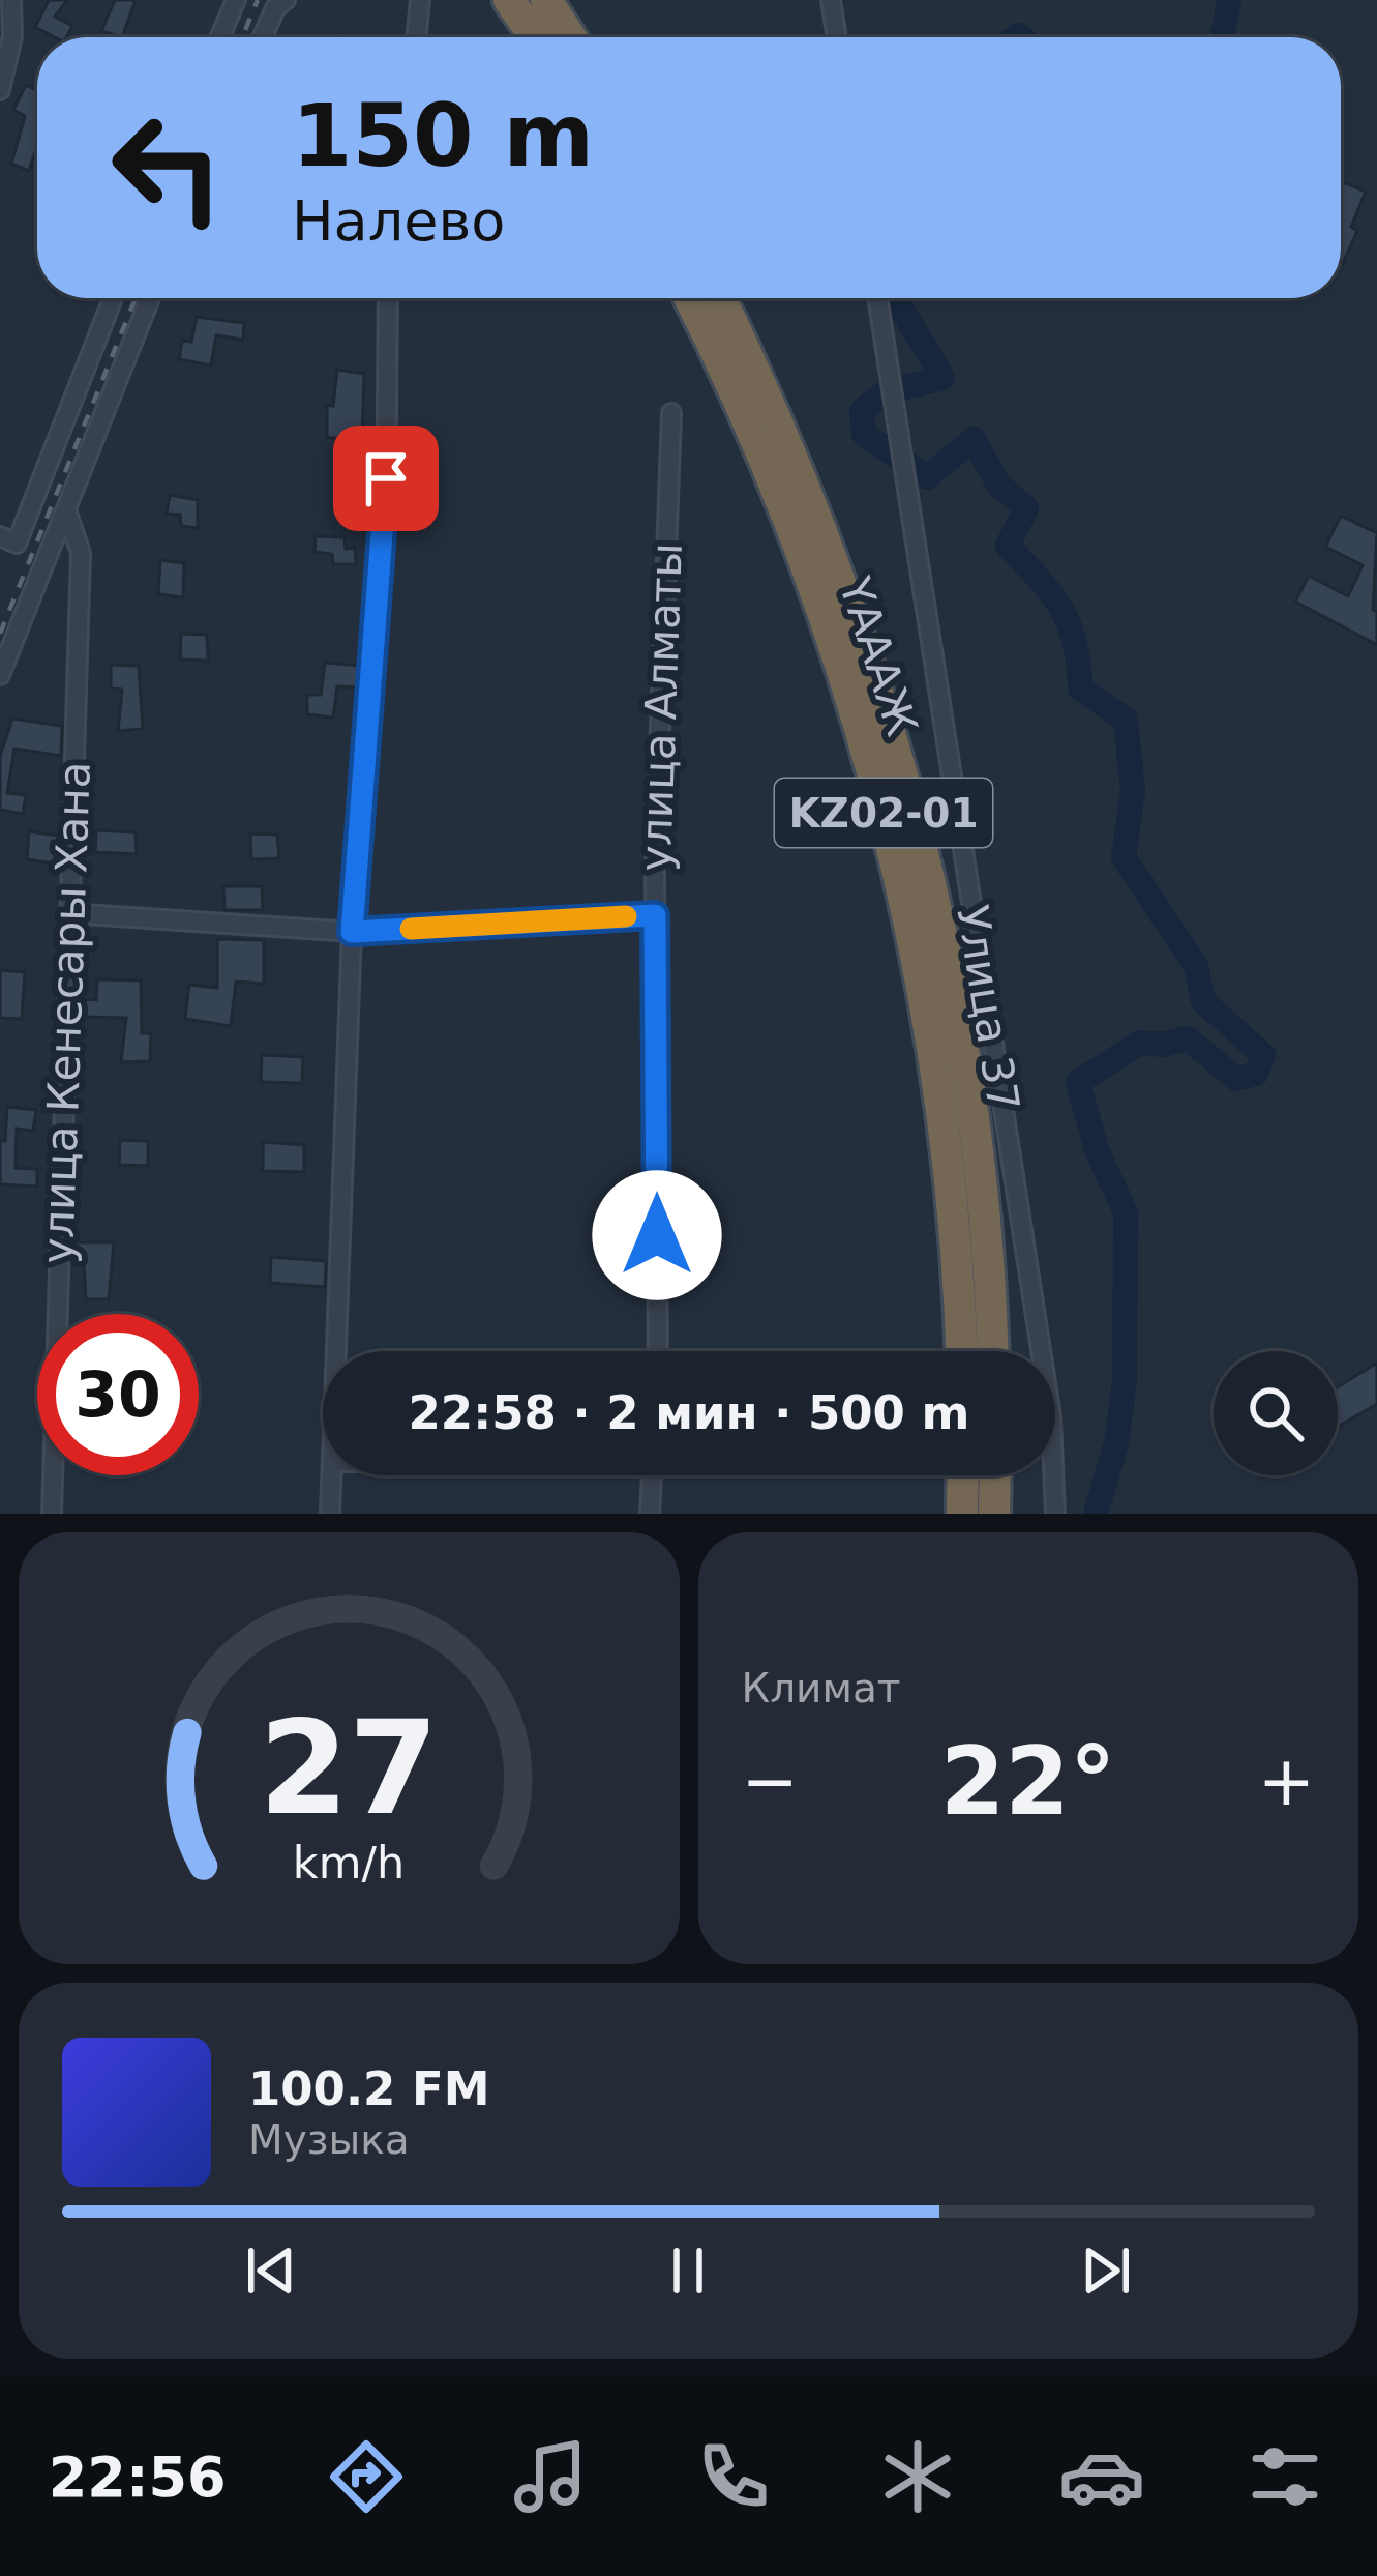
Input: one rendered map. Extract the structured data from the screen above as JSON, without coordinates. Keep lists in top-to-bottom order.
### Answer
{
  "streets": {
    "highway": ["ҮАААЖ", "KZ02-01"],
    "street": ["улица Алматы", "Улица 37", "улица Кенесары Хана"]
  },
  "page": {
    "turn": ["150 m", "Налево"],
    "limit": "30",
    "trip": "22:58 · 2 мин · 500 m",
    "tile": "Климат",
    "heat": ["−", "22°", "+"],
    "song": ["100.2 FM", "Музыка"],
    "tabs": "22:56",
    "gauge": ["27", "km/h"]
  }
}
